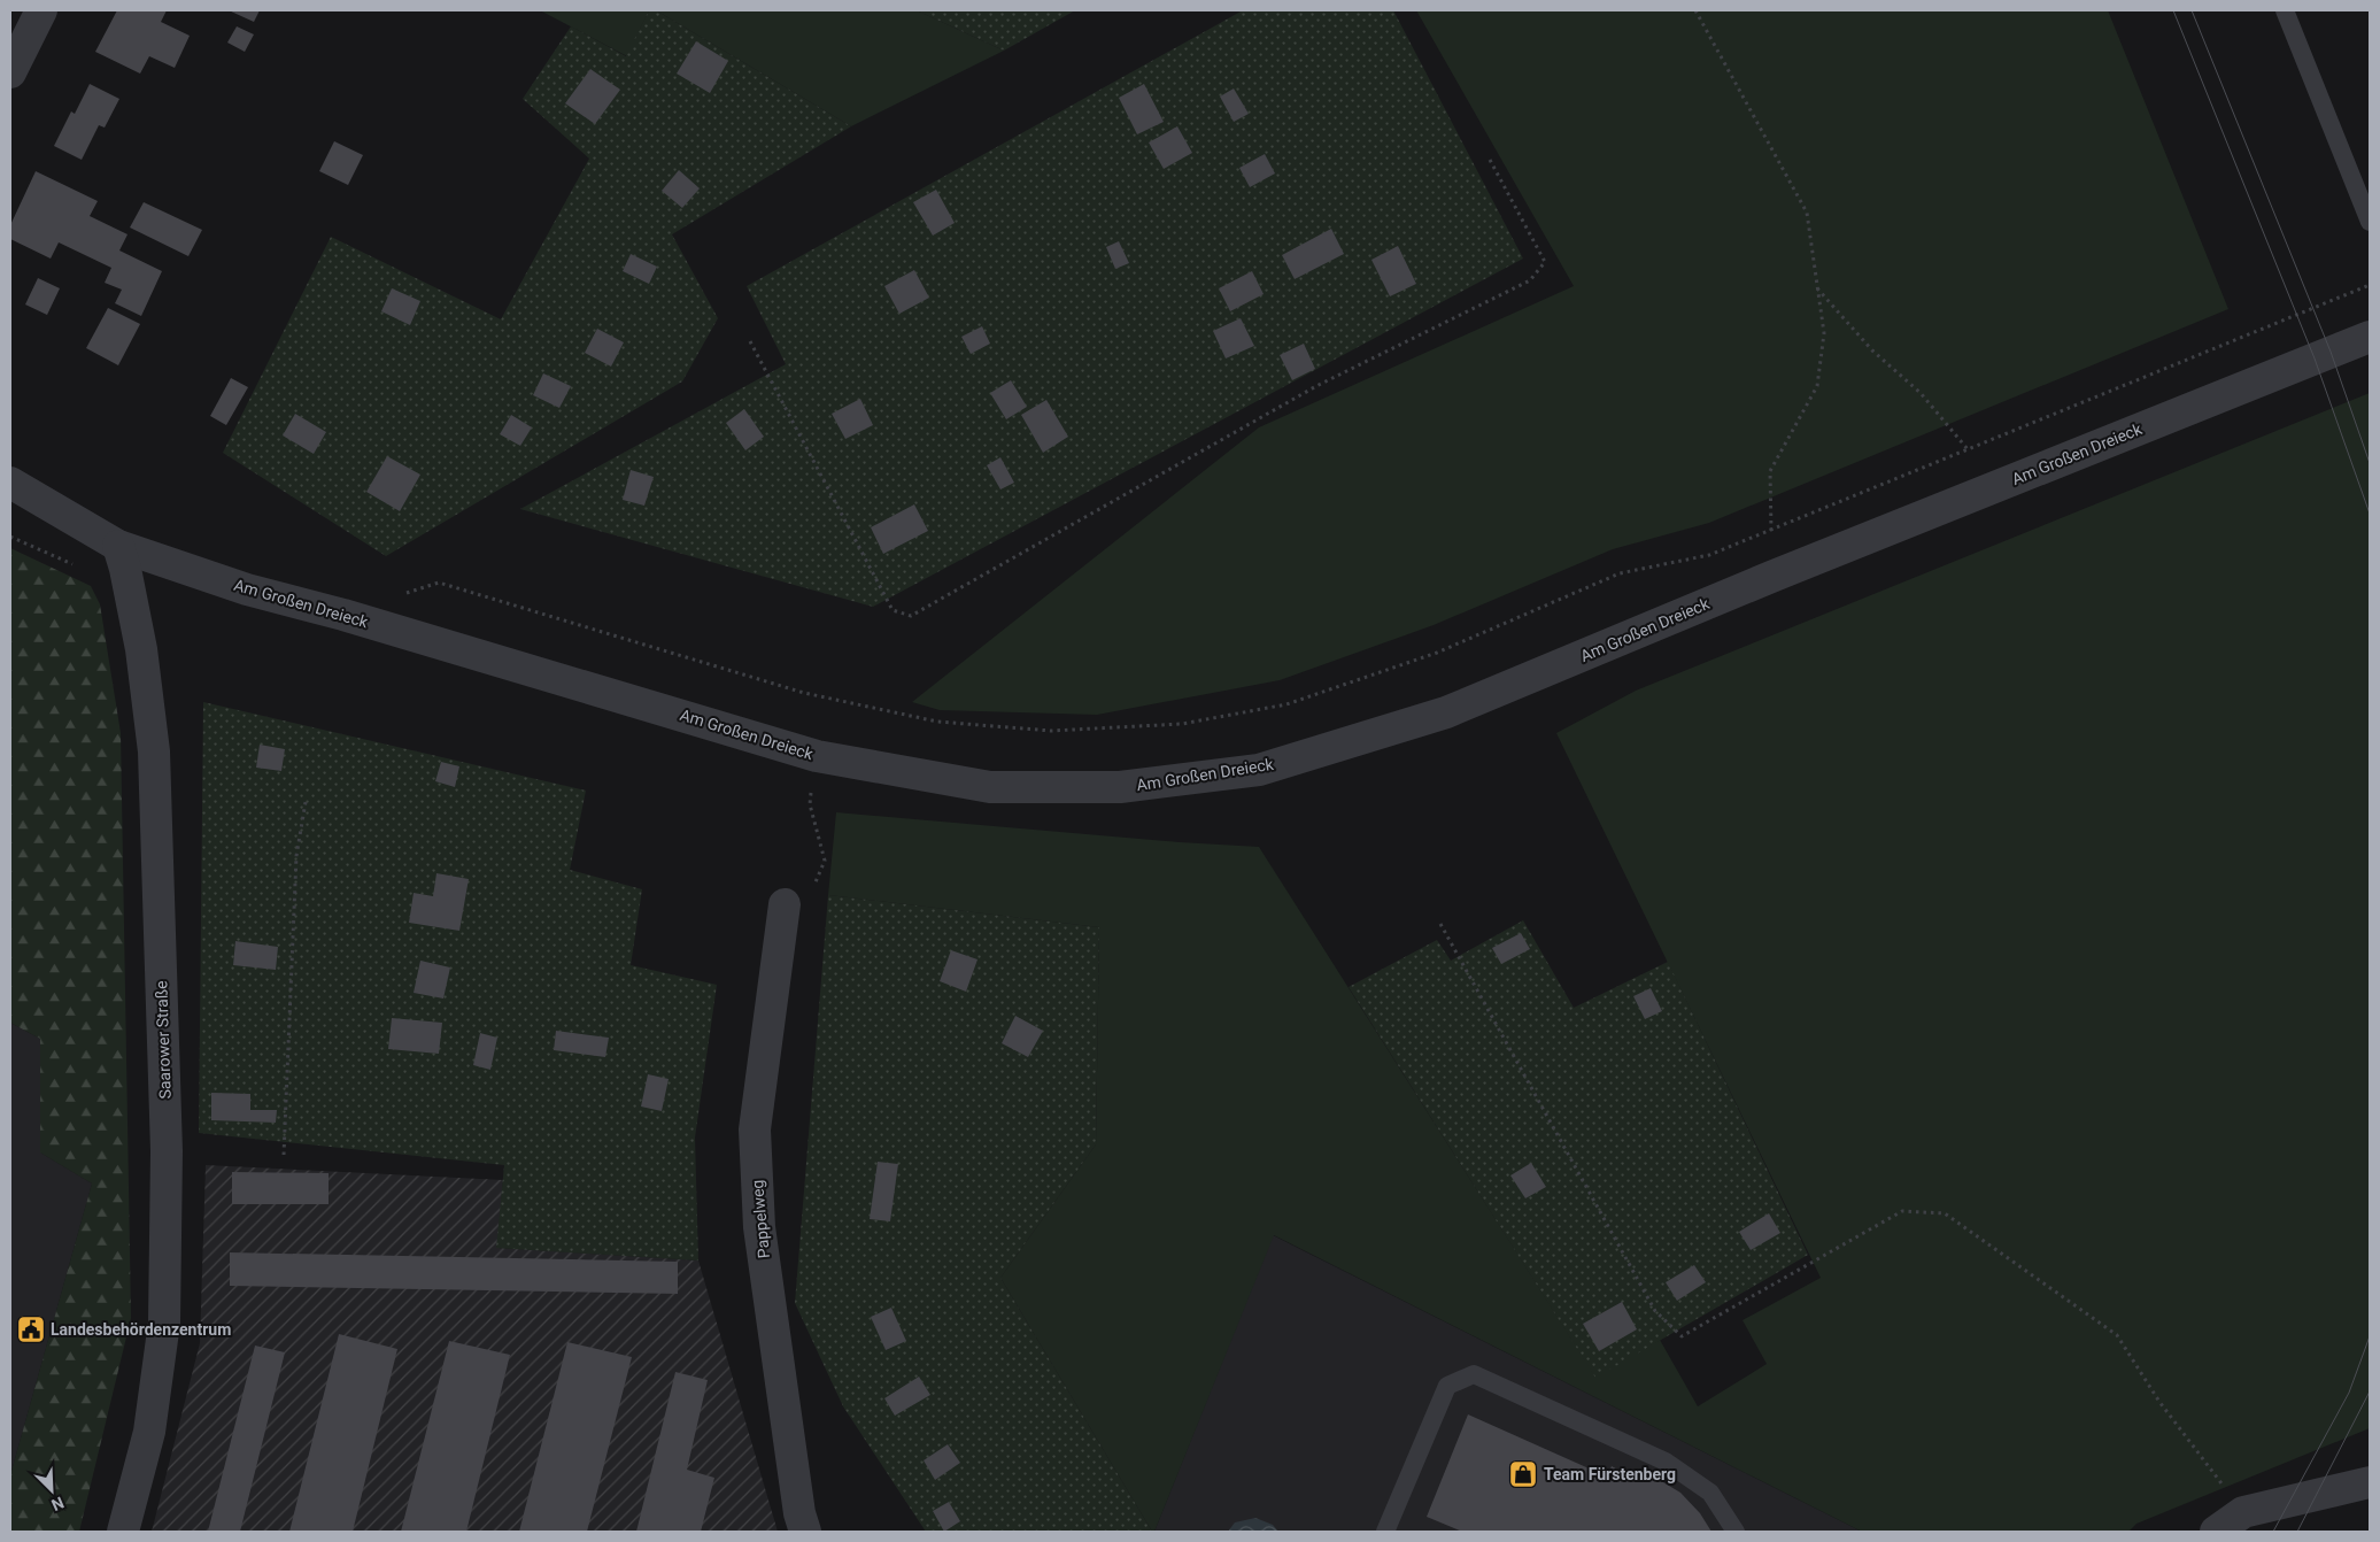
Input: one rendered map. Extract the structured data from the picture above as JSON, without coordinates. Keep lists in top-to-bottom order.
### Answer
{
  "streets": {
    "street": ["Am Großen Dreieck", "Saarower Straße", "Pappelweg"]
  },
  "crossings": [
    ["Am Großen Dreieck", "Saarower Straße"]
  ],
  "places": {
    "public building": ["Landesbehördenzentrum"],
    "shop": ["Team Fürstenberg"]
  },
  "north": "bottom right"
}
